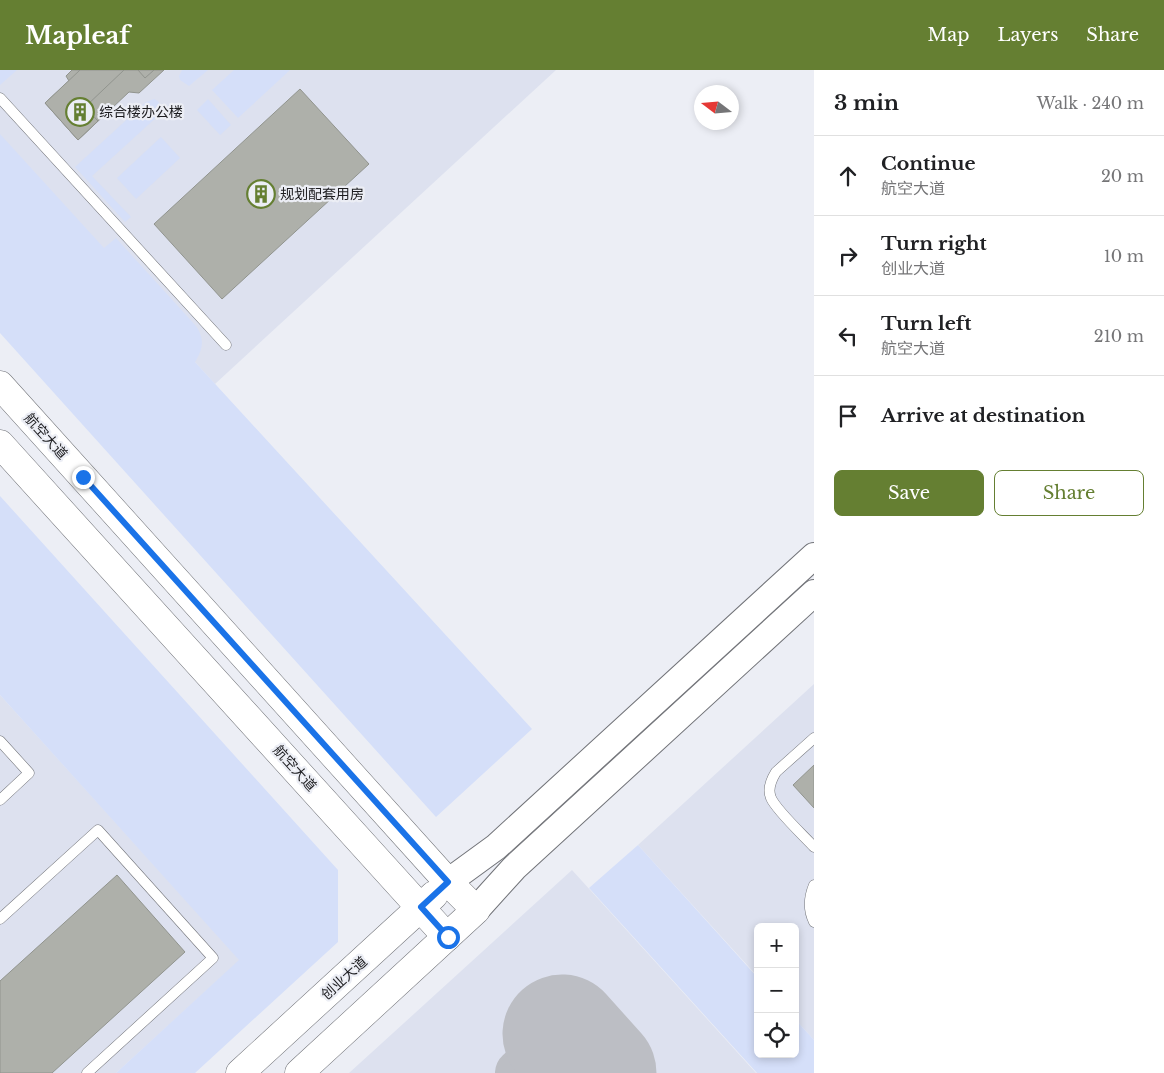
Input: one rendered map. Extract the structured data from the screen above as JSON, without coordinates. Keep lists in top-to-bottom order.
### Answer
{
  "streets": {
    "main road": ["航空大道", "创业大道"]
  },
  "crossings": [
    ["航空大道", "创业大道"]
  ],
  "places": {
    "building": ["综合楼办公楼", "规划配套用房"]
  },
  "north": "left",
  "page": {
    "header": "Mapleaf",
    "nav": ["Map", "Layers", "Share"],
    "heading": ["3 min", "Walk · 240 m"],
    "list": [
      ["Continue", "航空大道", "20 m"],
      ["Turn right", "创业大道", "10 m"],
      ["Turn left", "航空大道", "210 m"],
      "Arrive at destination"
    ],
    "buttons": ["Save", "Share"],
    "map_buttons": ["+", "−"]
  }
}
